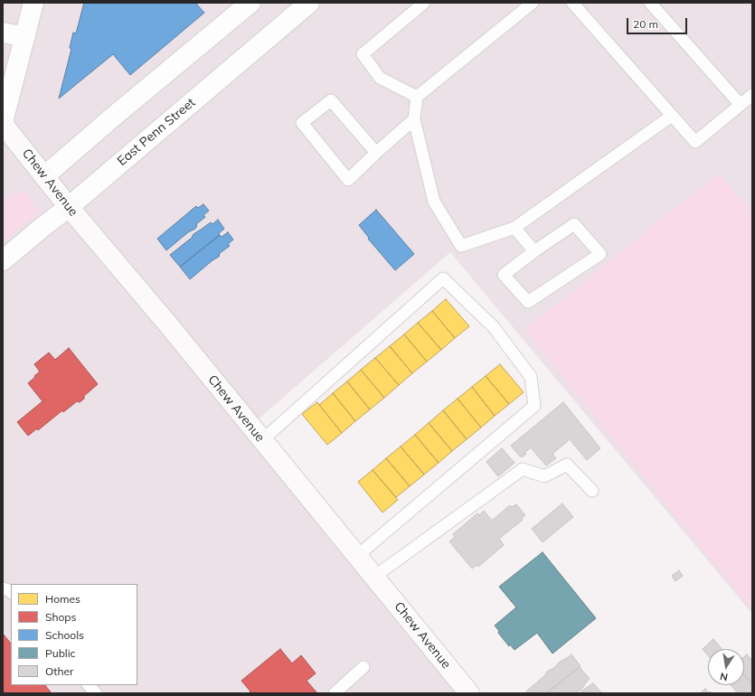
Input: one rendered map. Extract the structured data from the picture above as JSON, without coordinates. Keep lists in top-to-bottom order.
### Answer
{
  "streets": {
    "street": ["East Penn Street", "Chew Avenue"]
  },
  "crossings": [
    ["East Penn Street", "Chew Avenue"]
  ],
  "legend": [
    "Homes",
    "Shops",
    "Schools",
    "Public",
    "Other"
  ],
  "scale_bar": "20 m",
  "north": "bottom"
}
